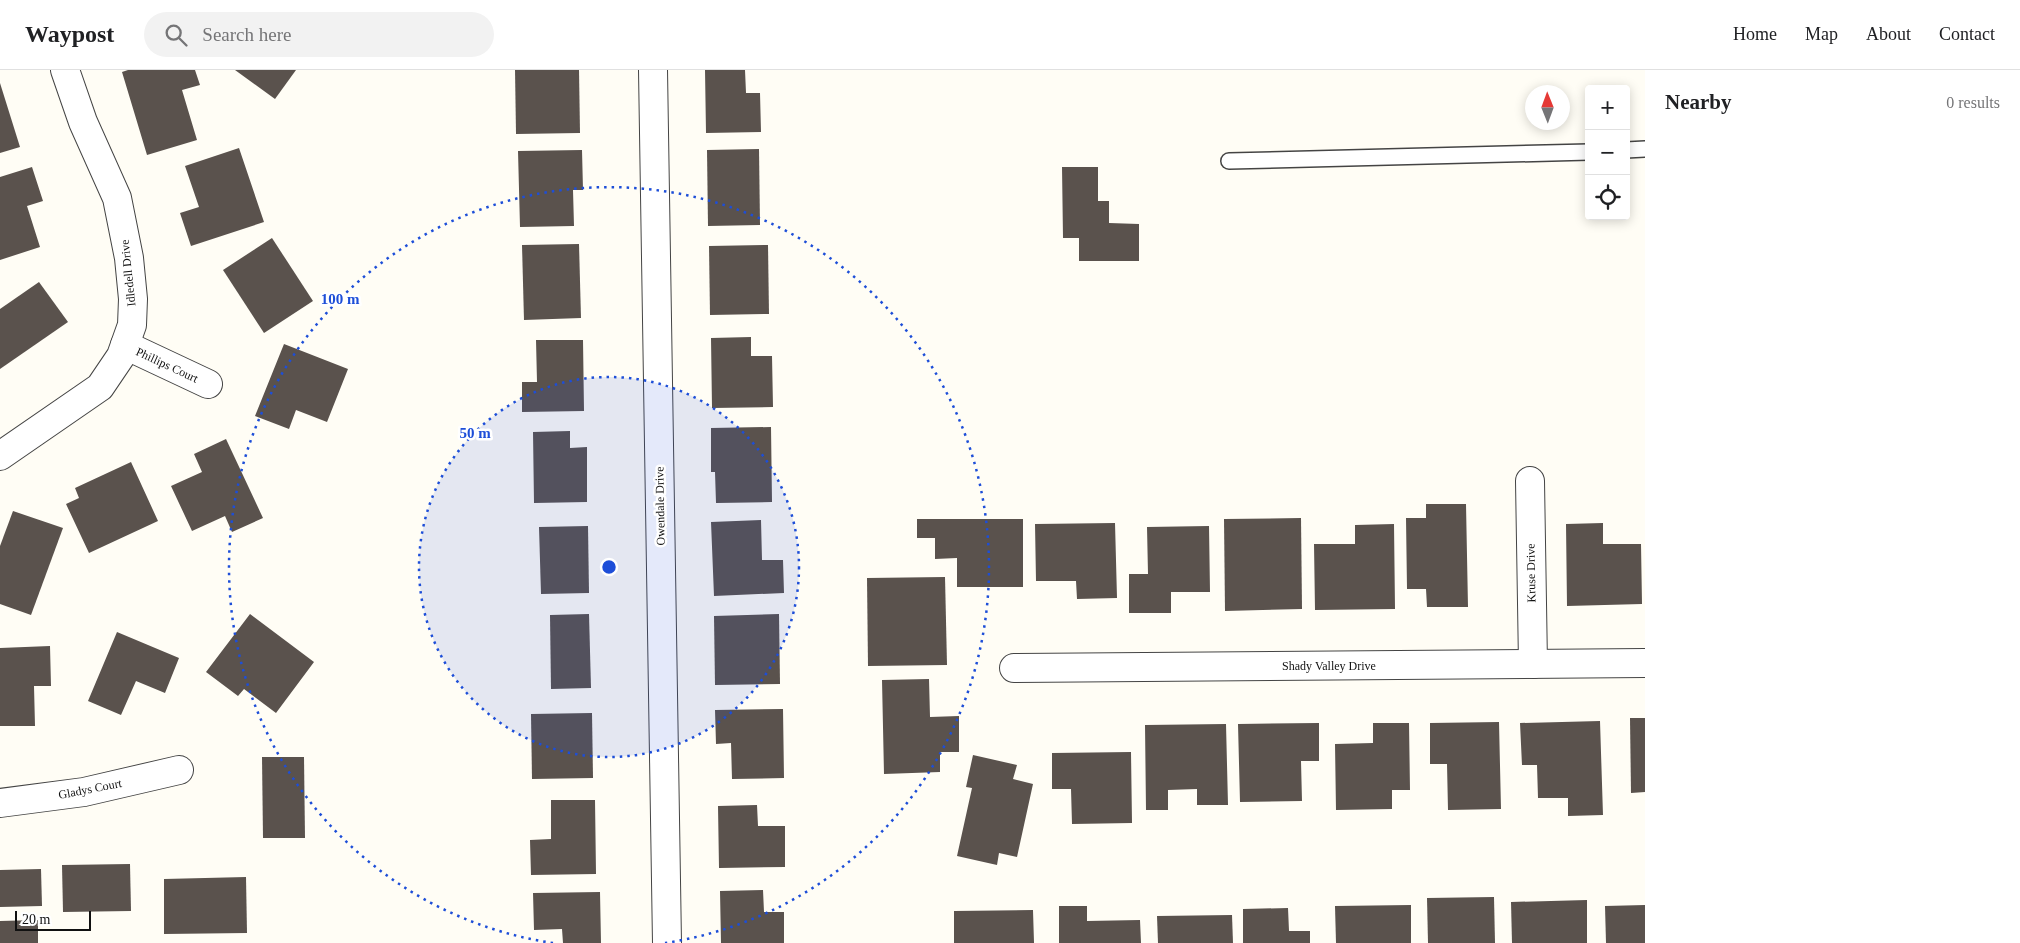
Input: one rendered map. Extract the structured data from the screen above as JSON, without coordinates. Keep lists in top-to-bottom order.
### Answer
{
  "streets": {
    "street": [
      "Idledell Drive",
      "Phillips Court",
      "Owendale Drive",
      "Kruse Drive",
      "Shady Valley Drive",
      "Gladys Court"
    ]
  },
  "crossings": [
    ["Idledell Drive", "Phillips Court"],
    ["Kruse Drive", "Shady Valley Drive"]
  ],
  "scale_bar": "20 m",
  "north": "top",
  "page": {
    "header": "Waypost",
    "search": "Search here",
    "nav": [
      "Home",
      "Map",
      "About",
      "Contact"
    ],
    "heading": ["Nearby", "0 results"],
    "map_buttons": ["+", "−"],
    "scale": "20 m"
  },
  "rings": ["100 m", "50 m"]
}
